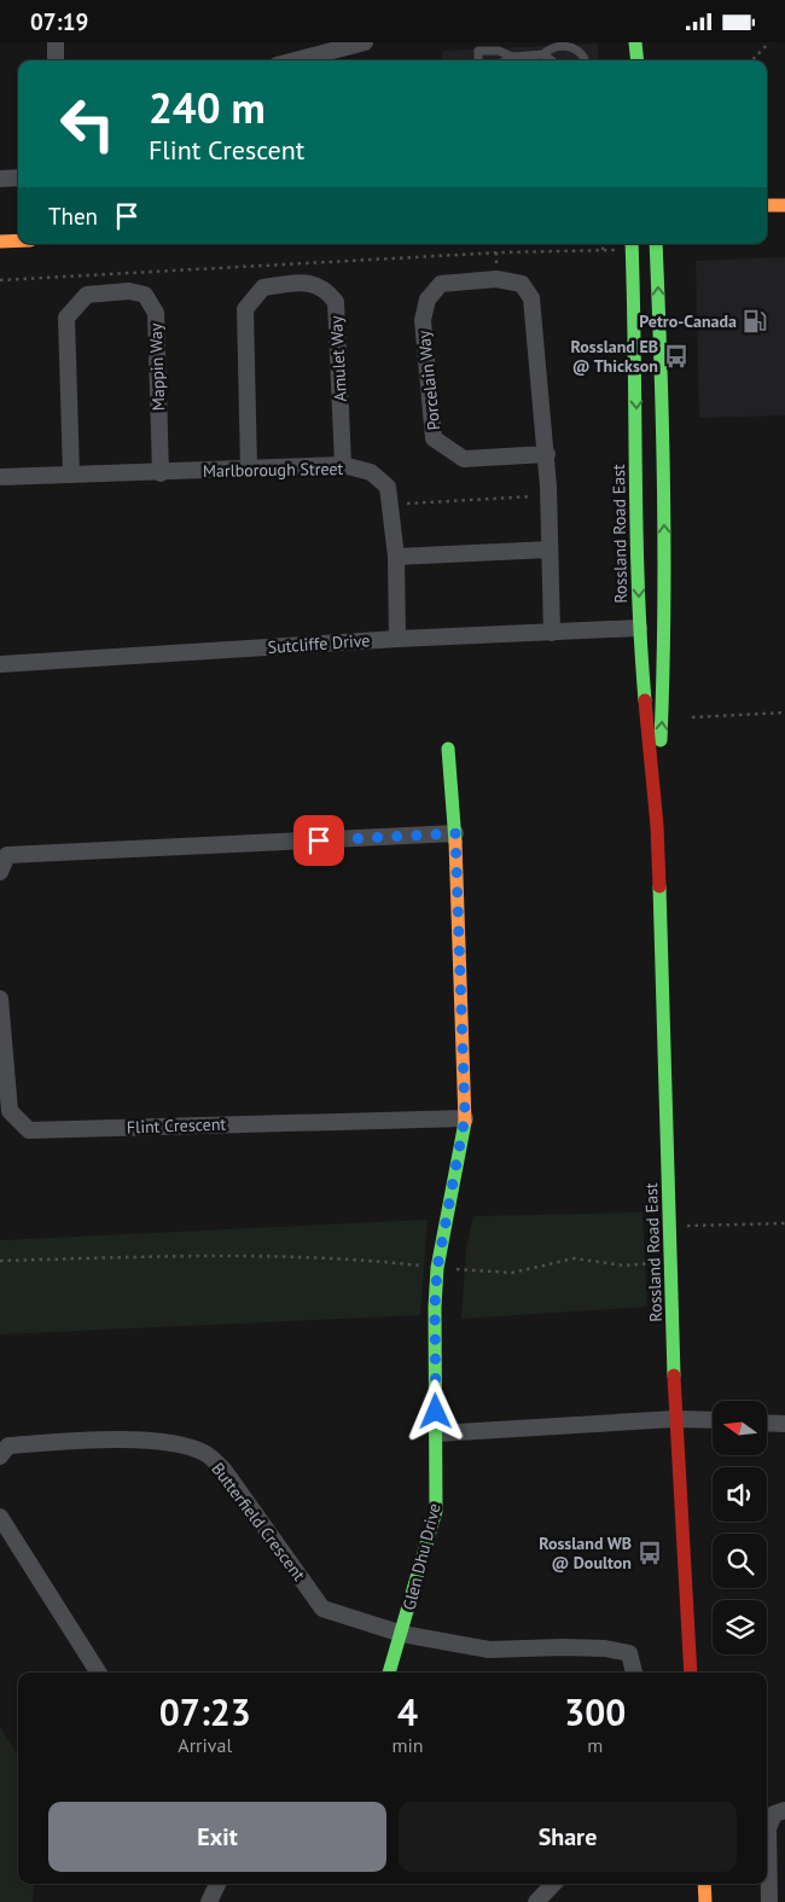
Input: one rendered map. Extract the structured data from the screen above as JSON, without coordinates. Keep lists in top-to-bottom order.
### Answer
{
  "streets": {
    "main road": ["Rossland Road East", "Glen Dhu Drive"],
    "street": [
      "Amulet Way",
      "Mappin Way",
      "Porcelain Way",
      "Marlborough Street",
      "Sutcliffe Drive",
      "Flint Crescent",
      "Butterfield Crescent"
    ]
  },
  "crossings": [
    ["Amulet Way", "Marlborough Street"],
    ["Mappin Way", "Marlborough Street"],
    ["Porcelain Way", "Sutcliffe Drive"],
    ["Marlborough Street", "Sutcliffe Drive"],
    ["Rossland Road East", "Sutcliffe Drive"],
    ["Flint Crescent", "Glen Dhu Drive"],
    ["Butterfield Crescent", "Glen Dhu Drive"]
  ],
  "places": {
    "fuel station": ["Petro-Canada"],
    "bus stop": ["Rossland EB @ Thickson", "Rossland WB @ Doulton"]
  },
  "north": "left",
  "page": {
    "status": "07:19",
    "turn": ["240 m", "Flint Crescent"],
    "then": "Then",
    "eta": [
      "07:23",
      "Arrival",
      "4",
      "min",
      "300",
      "m"
    ],
    "buttons": ["Exit", "Share"]
  }
}
